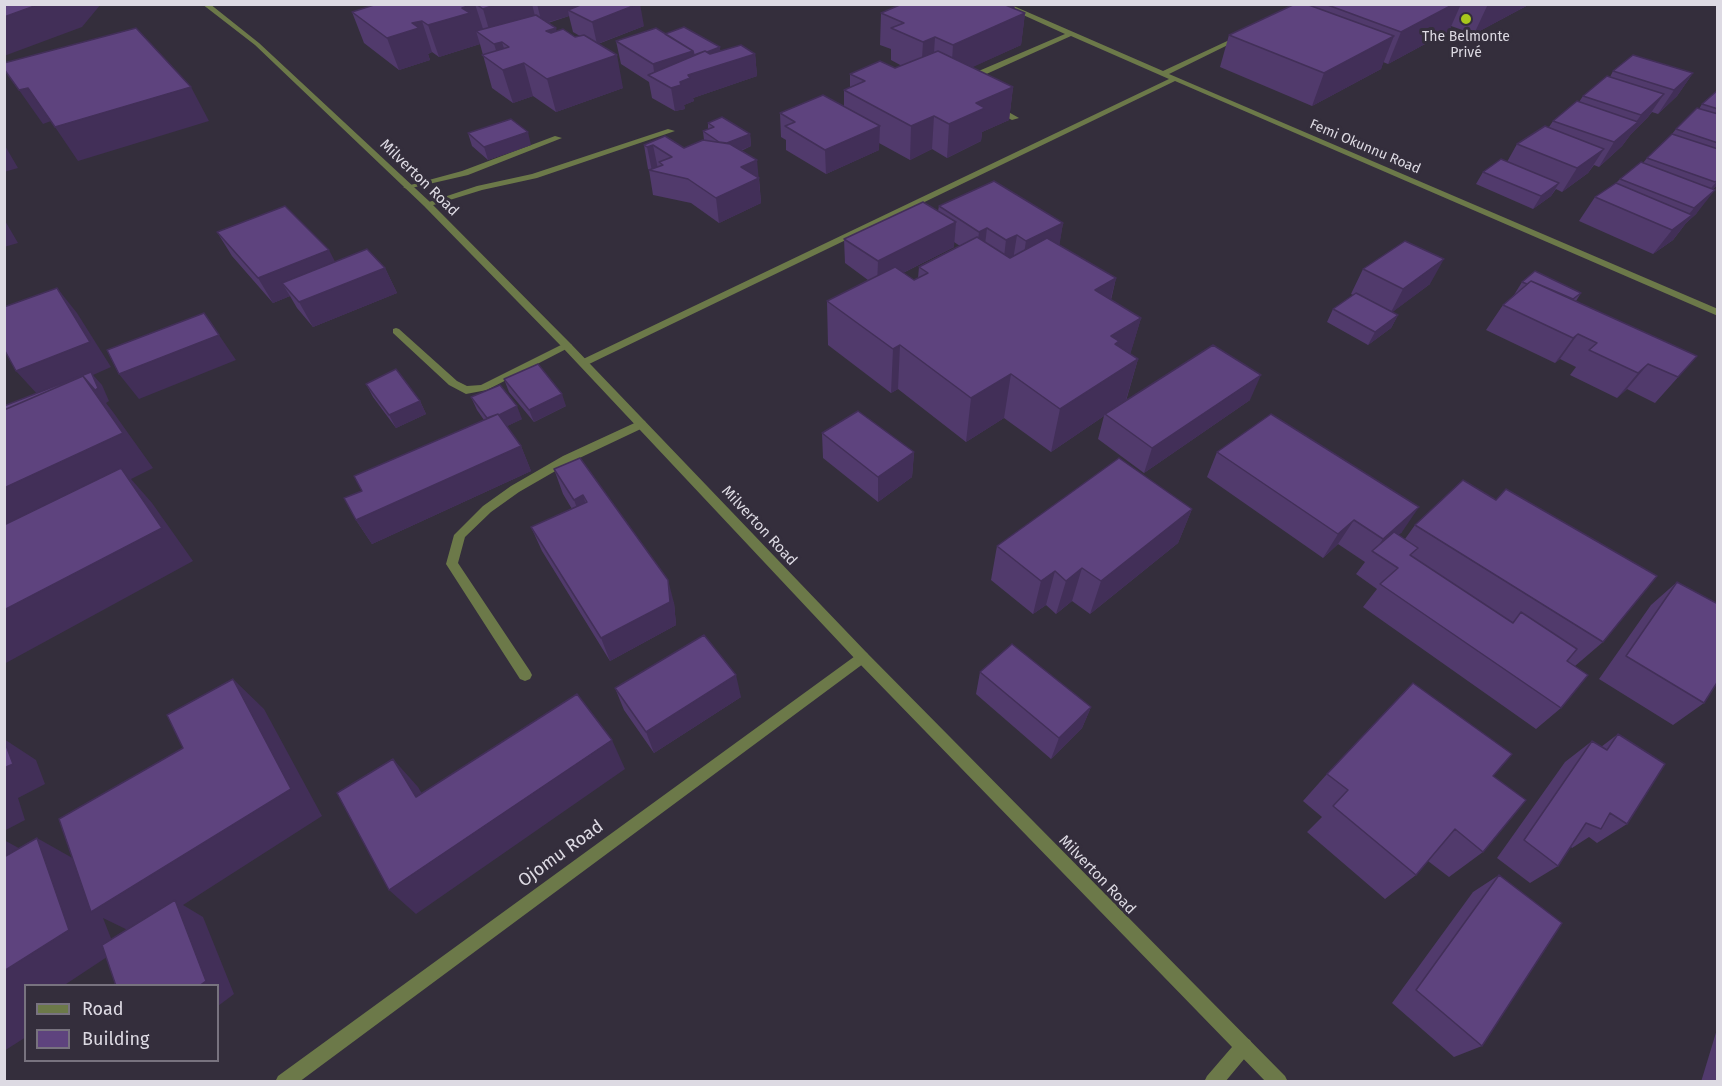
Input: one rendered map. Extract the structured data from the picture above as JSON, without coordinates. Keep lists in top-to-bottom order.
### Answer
{
  "streets": {
    "street": ["Femi Okunnu Road", "Milverton Road", "Ojomu Road"]
  },
  "crossings": [
    ["Milverton Road", "Ojomu Road"]
  ],
  "places": ["The Belmonte Privé"],
  "legend": ["Road", "Building"]
}
